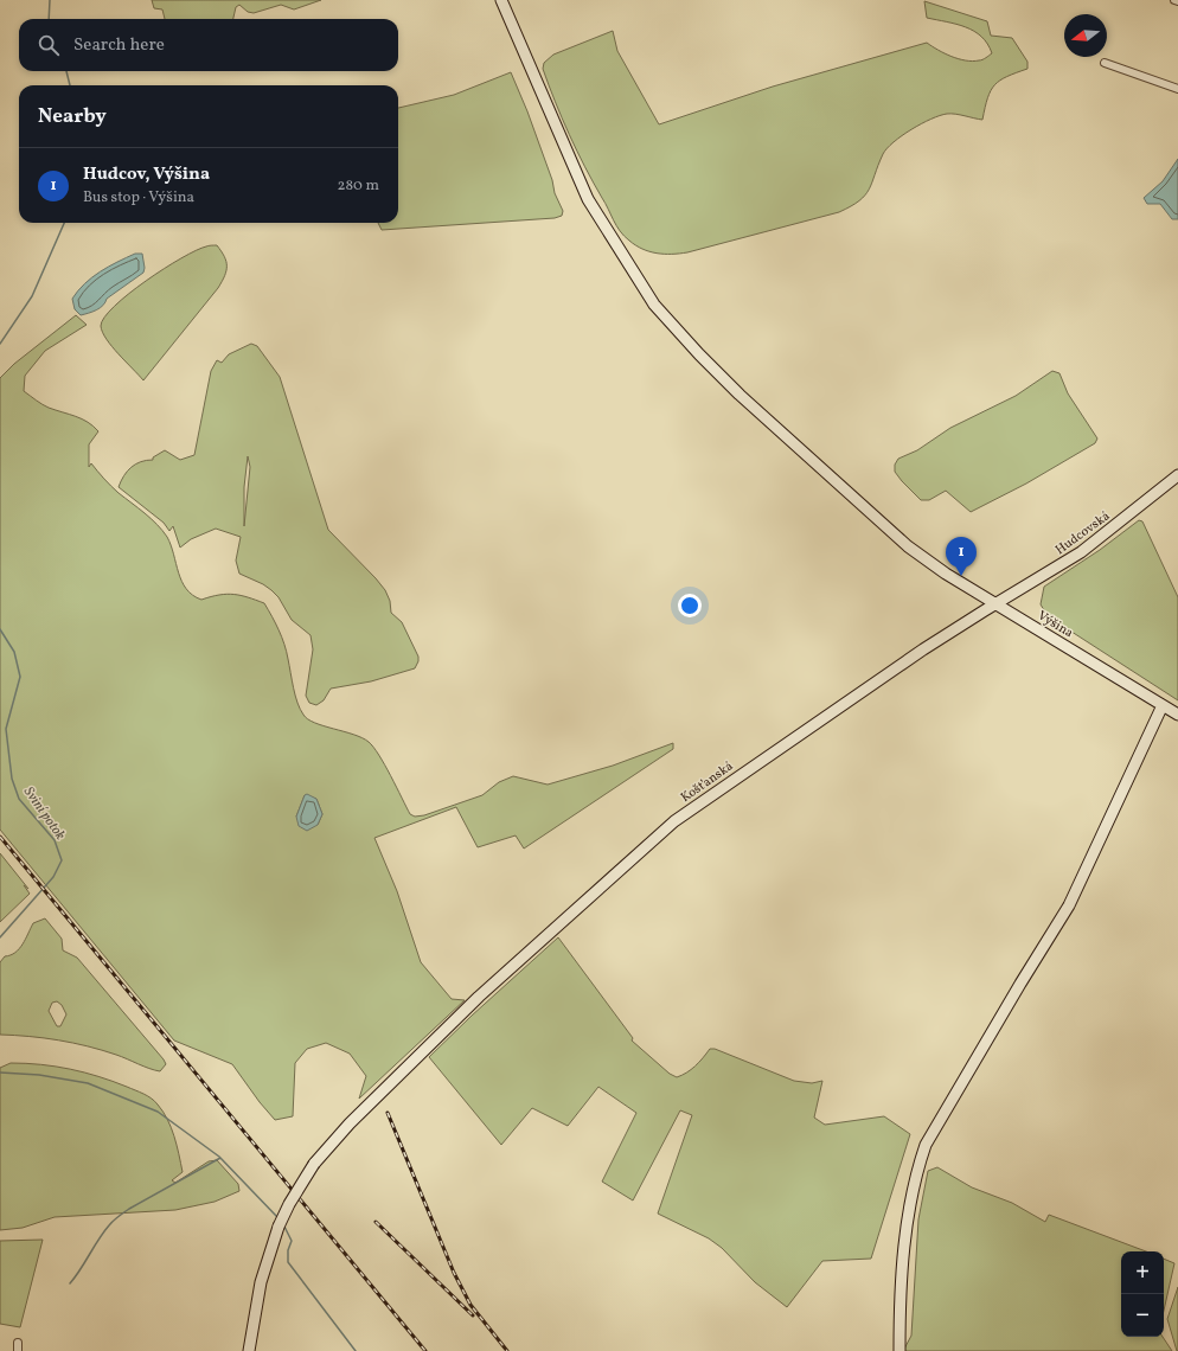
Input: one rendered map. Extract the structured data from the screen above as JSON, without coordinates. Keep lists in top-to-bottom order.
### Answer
{
  "streets": {
    "street": ["Hudcovská", "Výšina", "Košťanská"]
  },
  "crossings": [
    ["Hudcovská", "Výšina"],
    ["Hudcovská", "Košťanská"],
    ["Výšina", "Košťanská"]
  ],
  "water": ["Sviní potok"],
  "north": "left",
  "page": {
    "search": "Search here",
    "heading": "Nearby",
    "list": [
      {
        "mark": "1",
        "name": "Hudcov, Výšina",
        "note": "Bus stop · Výšina",
        "value": "280 m"
      }
    ],
    "pins": "1",
    "map_buttons": ["+", "−"]
  }
}
